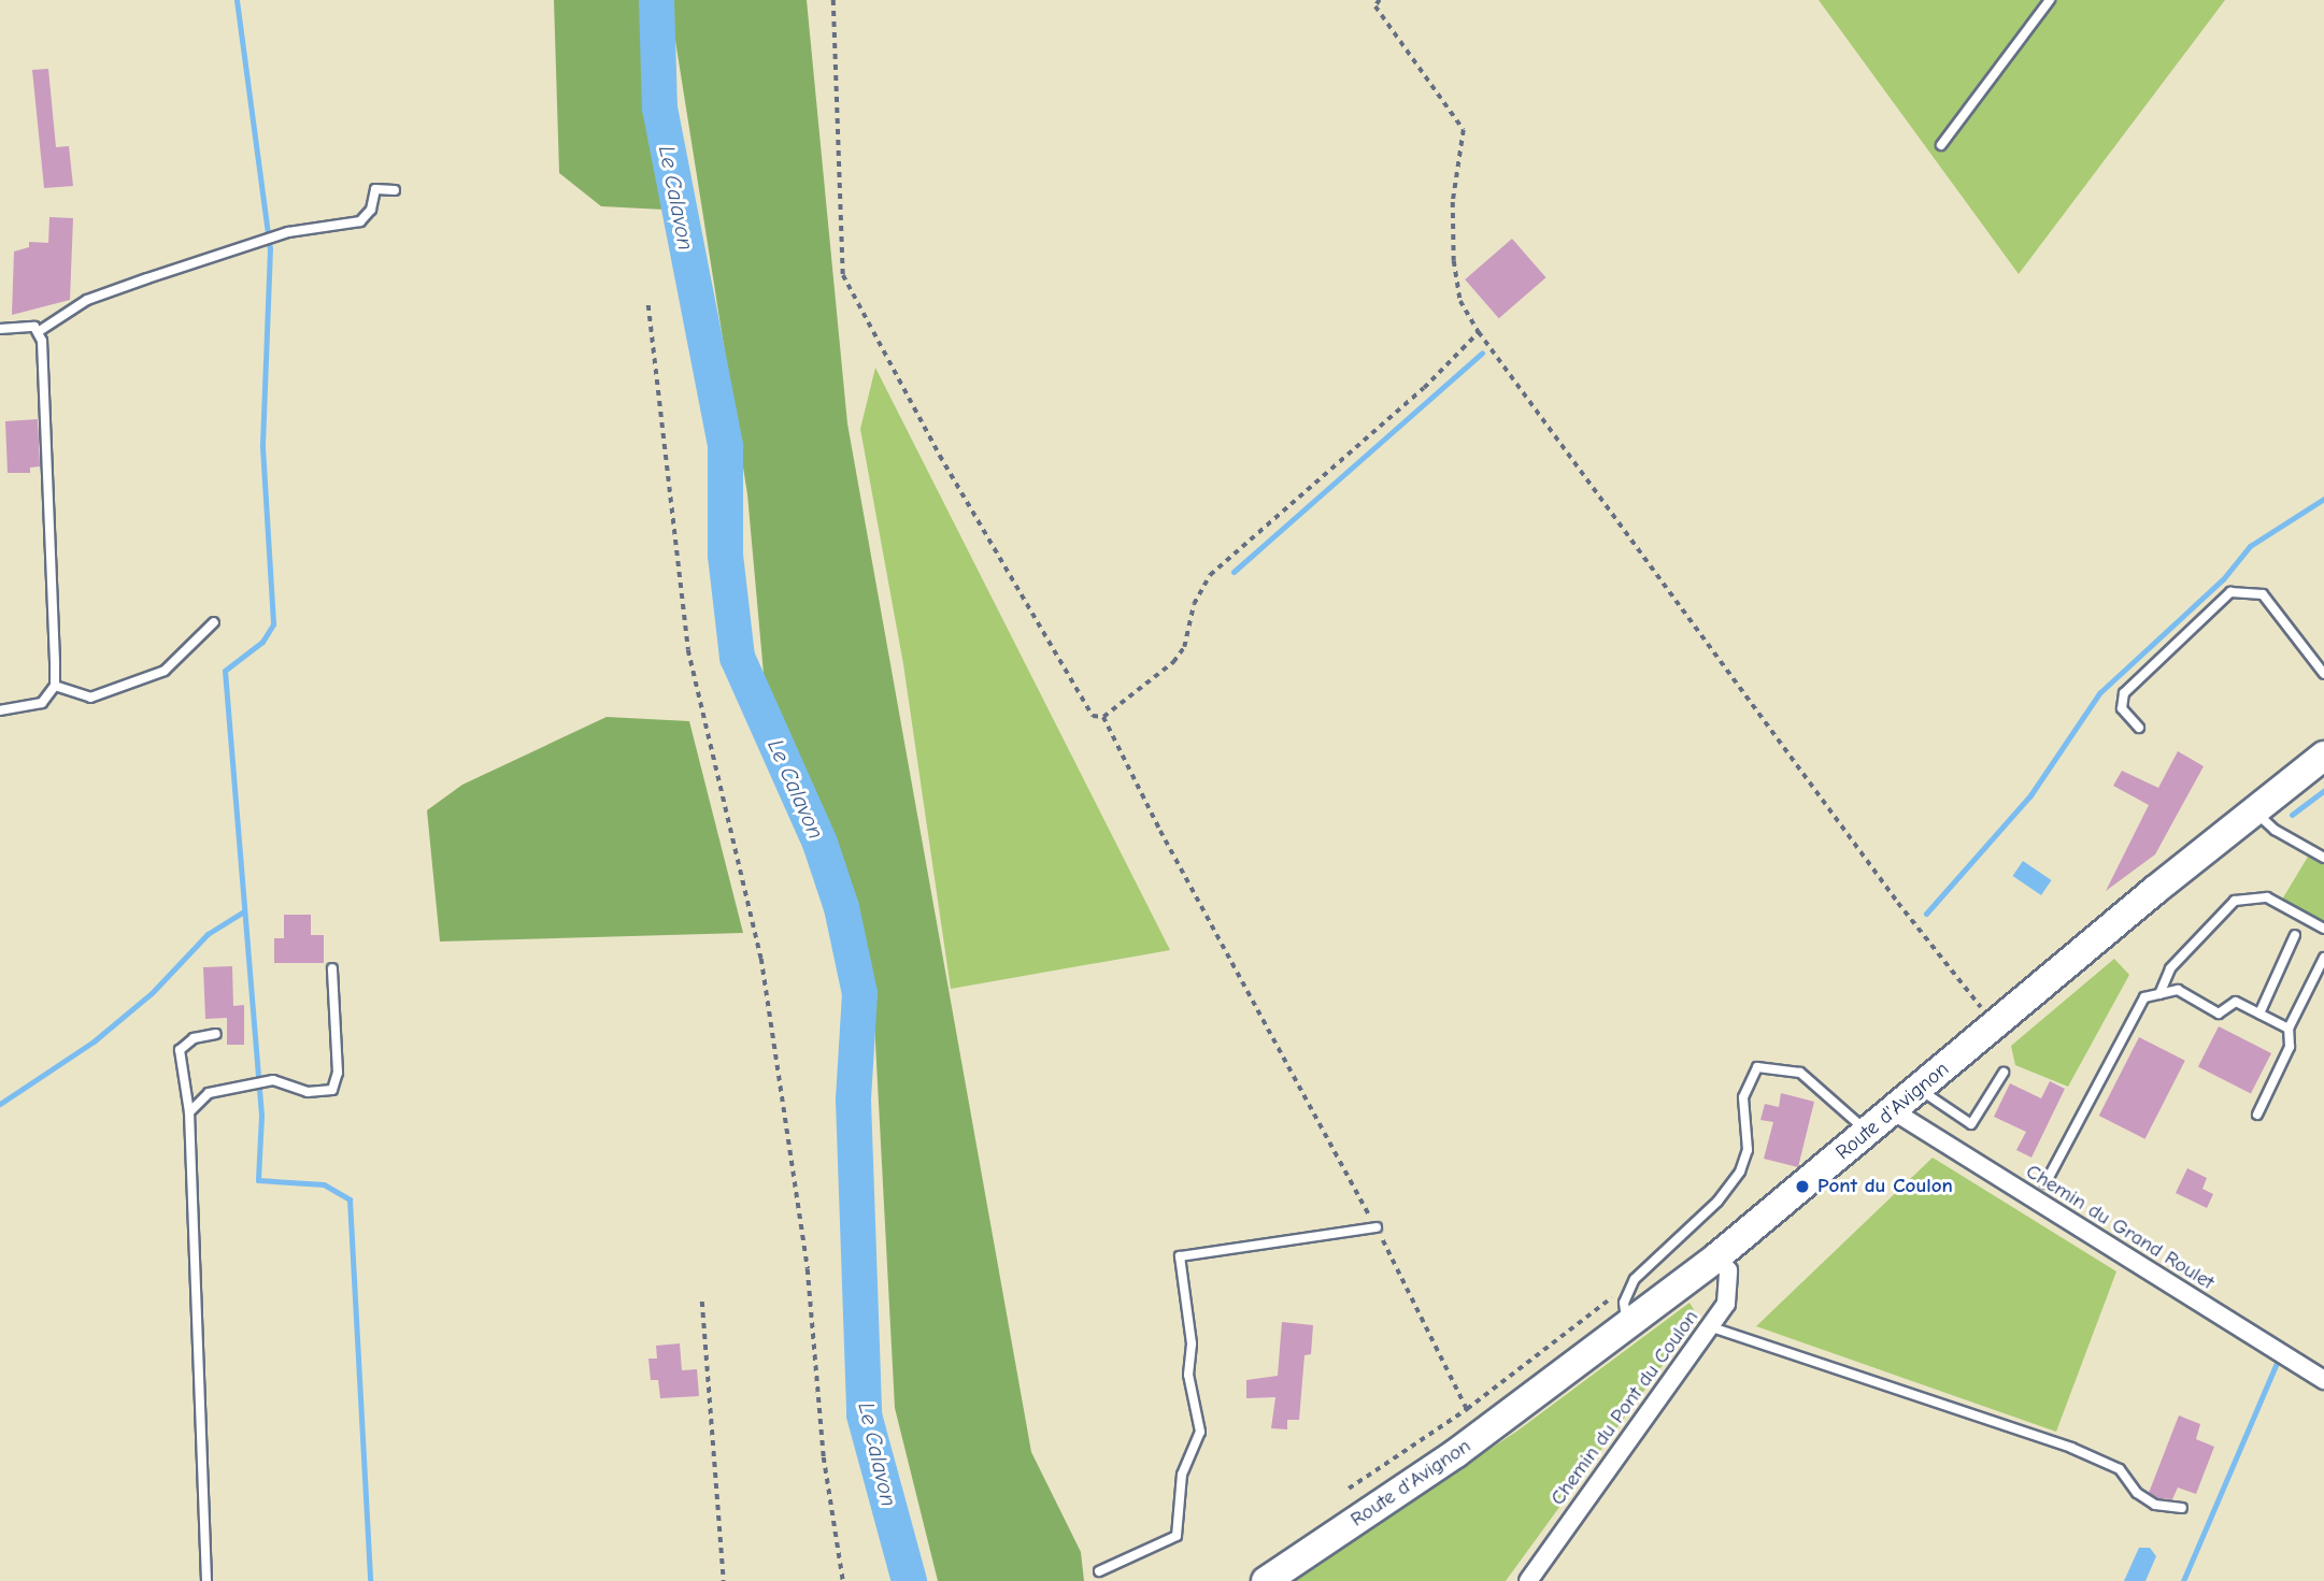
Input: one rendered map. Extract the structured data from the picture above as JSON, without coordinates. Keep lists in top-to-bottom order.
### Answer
{
  "streets": {
    "main road": ["Route d'Avignon"],
    "street": ["Chemin du Grand Roulet", "Chemin du Pont du Coulon"]
  },
  "crossings": [
    ["Route d'Avignon", "Chemin du Grand Roulet"],
    ["Route d'Avignon", "Chemin du Pont du Coulon"]
  ],
  "water": ["Le Calavon"],
  "places": ["Pont du Coulon"]
}
